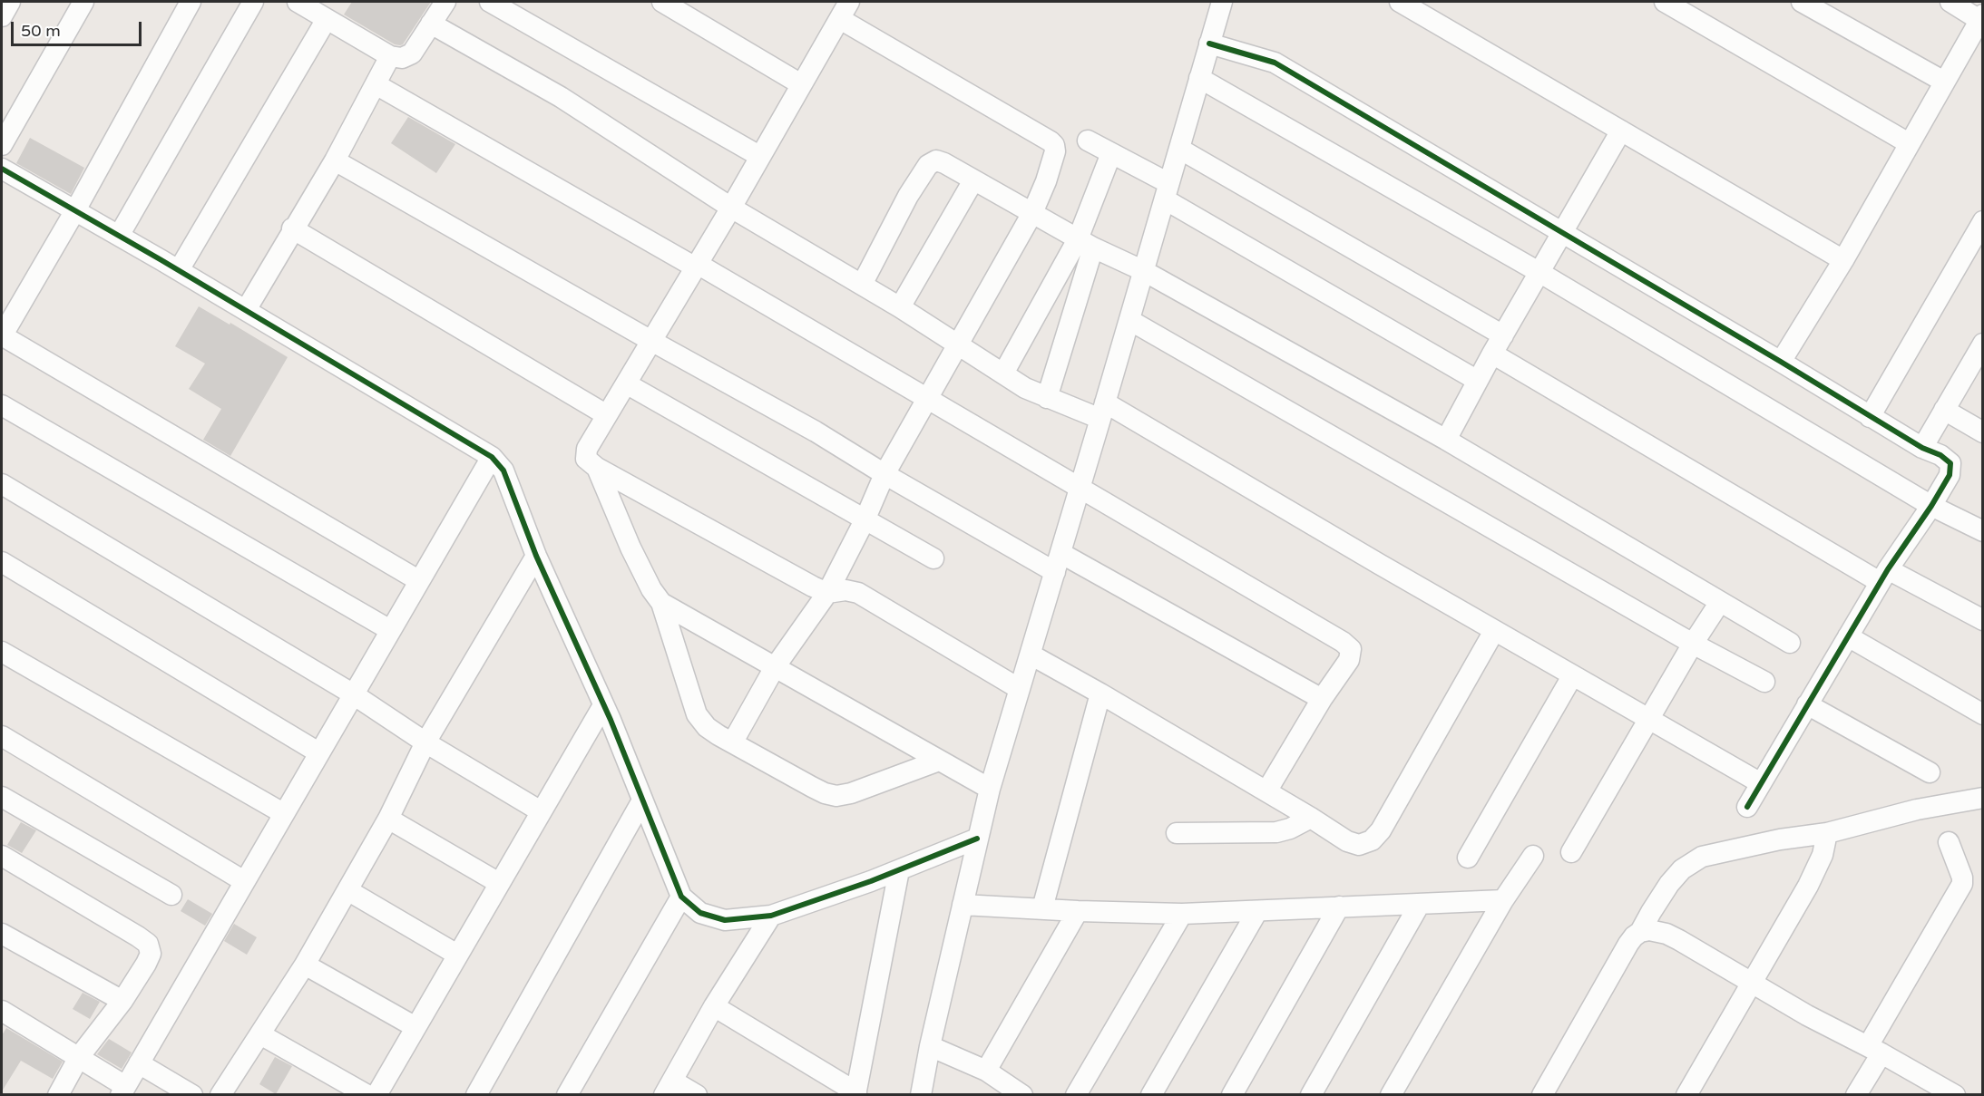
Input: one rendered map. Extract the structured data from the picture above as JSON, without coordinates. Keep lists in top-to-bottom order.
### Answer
{
  "scale_bar": "50 m"
}
